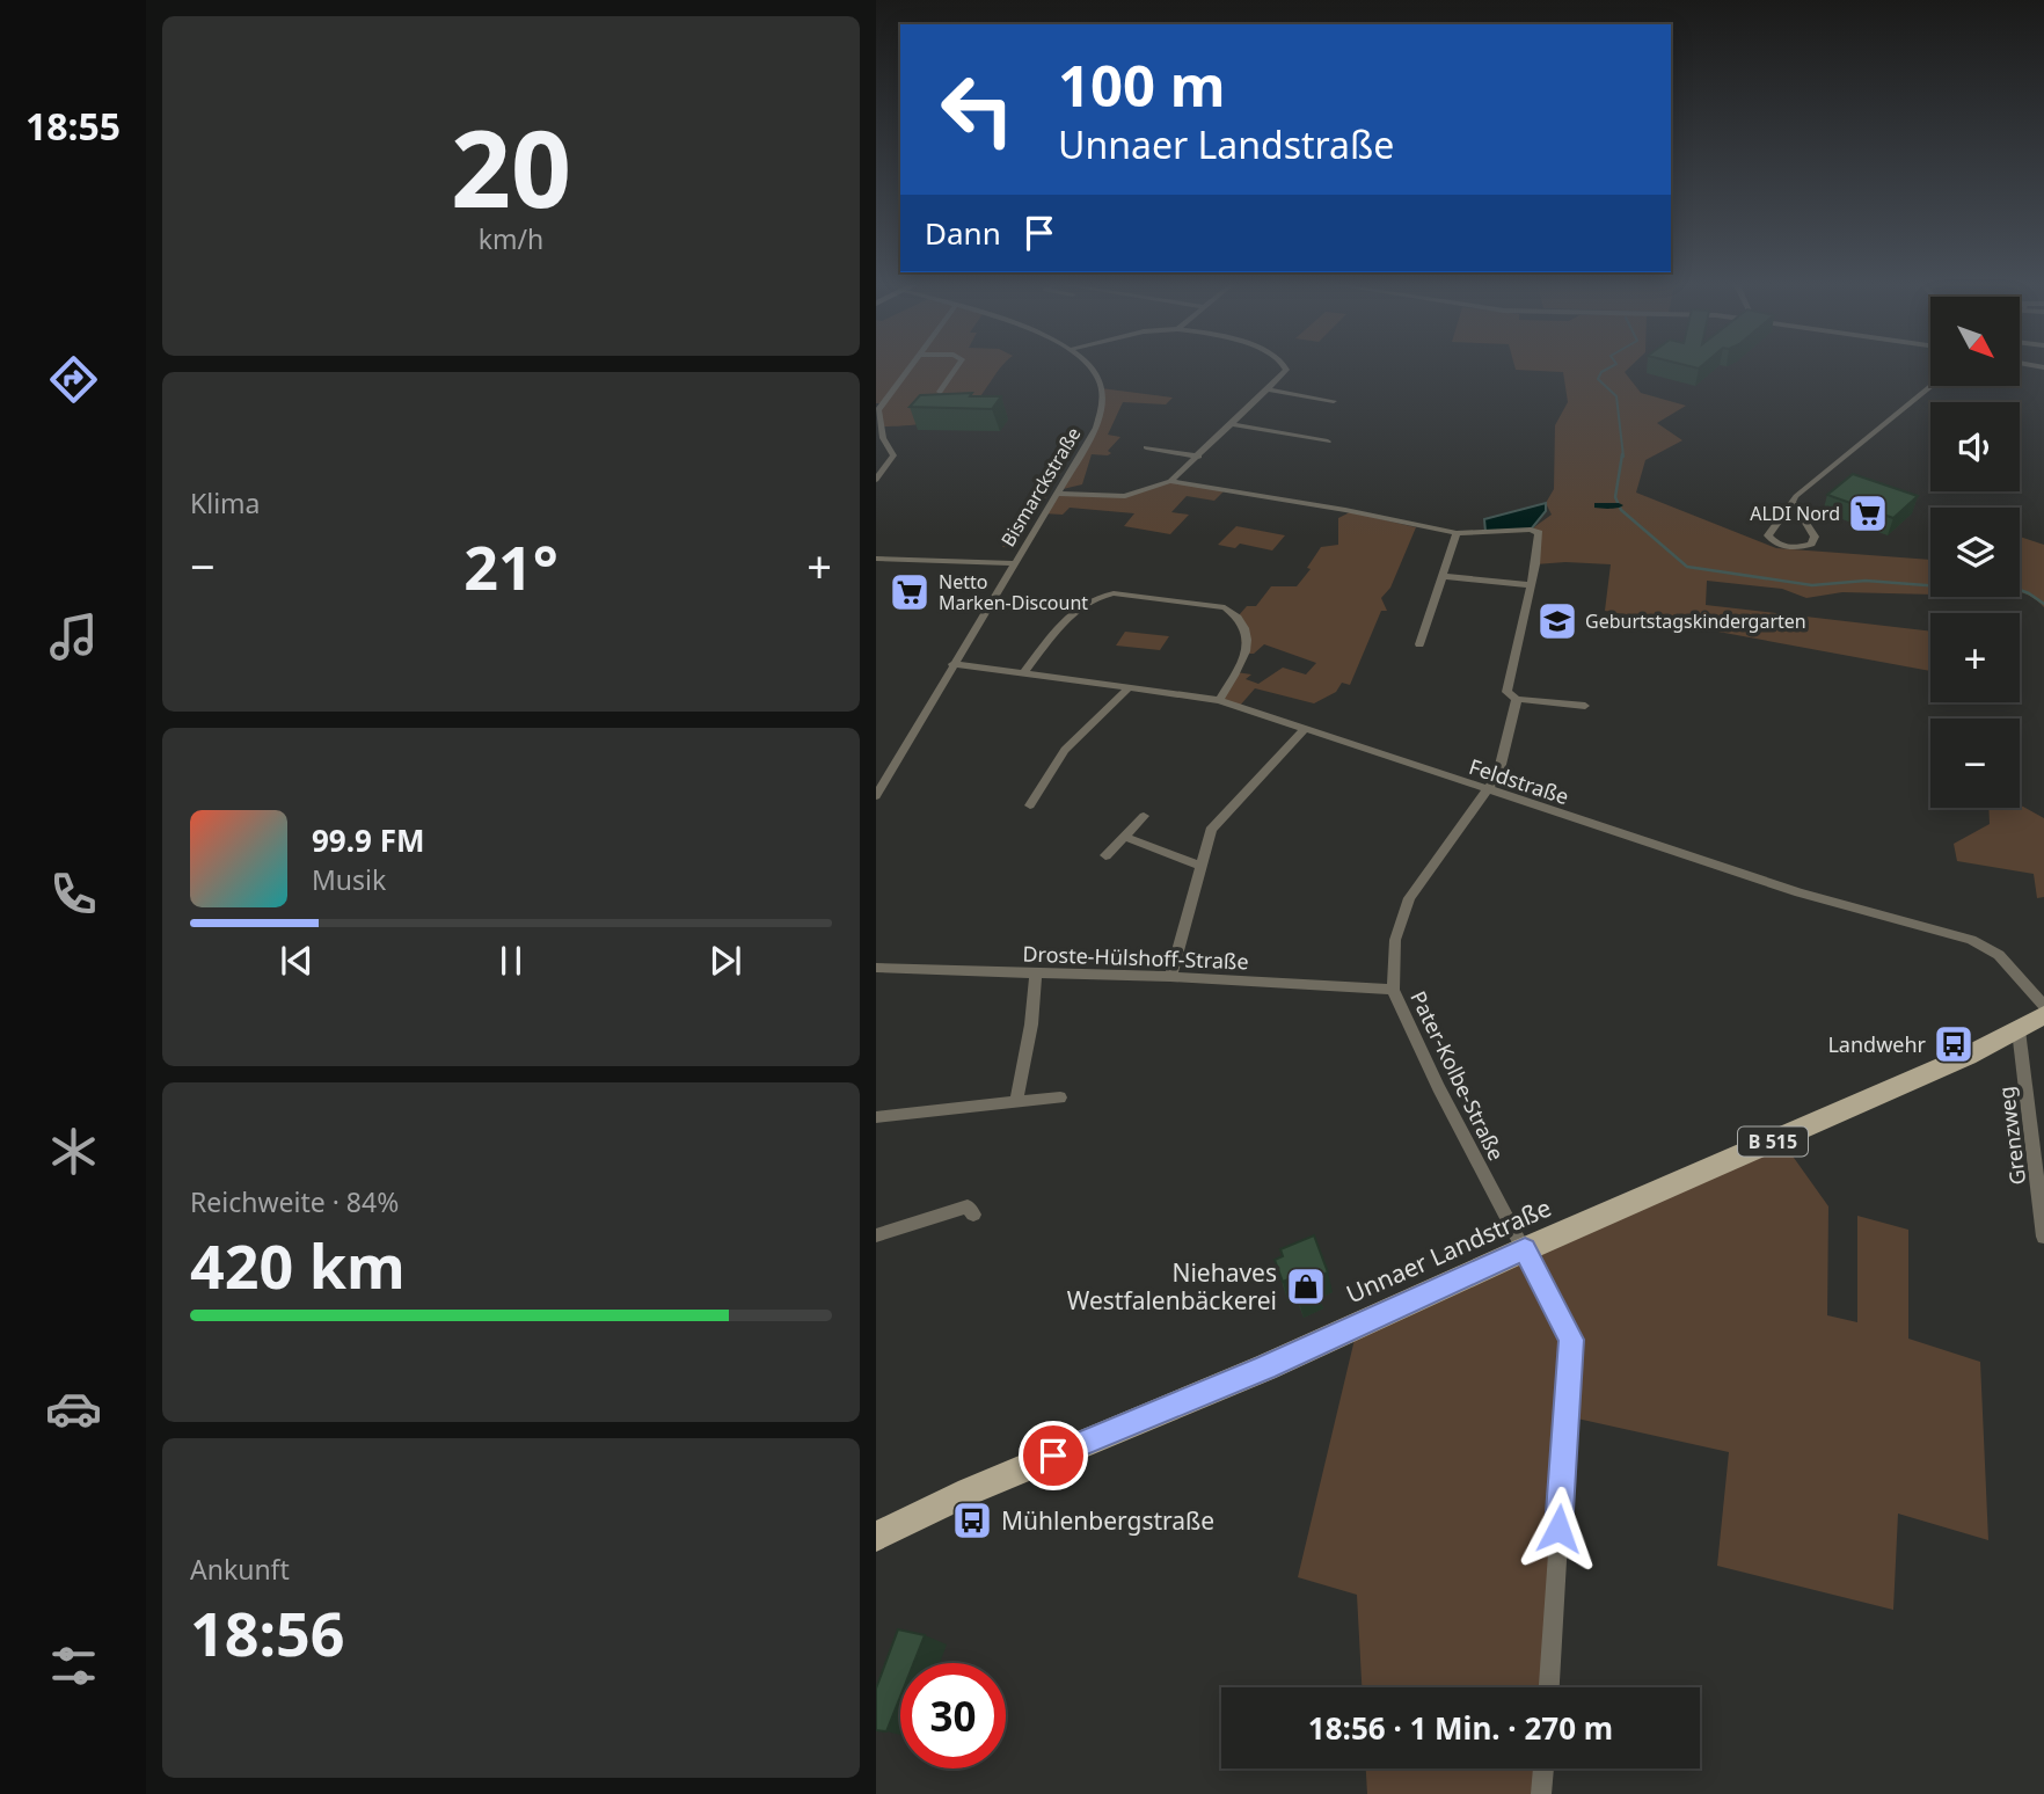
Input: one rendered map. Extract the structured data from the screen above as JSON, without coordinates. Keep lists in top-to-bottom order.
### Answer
{
  "streets": {
    "main road": ["B 515", "Unnaer Landstraße"],
    "street": [
      "Bismarckstraße",
      "Feldstraße",
      "Droste-Hülshoff-Straße",
      "Pater-Kolbe-Straße",
      "Grenzweg"
    ]
  },
  "crossings": [
    ["Bismarckstraße", "Feldstraße"],
    ["Feldstraße", "Pater-Kolbe-Straße"],
    ["Droste-Hülshoff-Straße", "Pater-Kolbe-Straße"],
    ["Pater-Kolbe-Straße", "Unnaer Landstraße"],
    ["Grenzweg", "Unnaer Landstraße"]
  ],
  "places": {
    "supermarket": ["ALDI Nord", "Netto Marken-Discount"],
    "school or university": ["Geburtstagskindergarten"],
    "bus stop": ["Landwehr", "Mühlenbergstraße"],
    "shop": ["Niehaves Westfalenbäckerei"]
  },
  "north": "bottom right",
  "page": {
    "tabs": "18:55",
    "tile": [
      ["20", "km/h"],
      "Klima",
      ["Reichweite · 84%", "420 km"],
      ["Ankunft", "18:56"]
    ],
    "turn": ["100 m", "Unnaer Landstraße"],
    "then": "Dann",
    "map_buttons": ["+", "−"],
    "heat": ["−", "21°", "+"],
    "song": ["99.9 FM", "Musik"],
    "limit": "30",
    "trip": "18:56 · 1 Min. · 270 m"
  }
}
